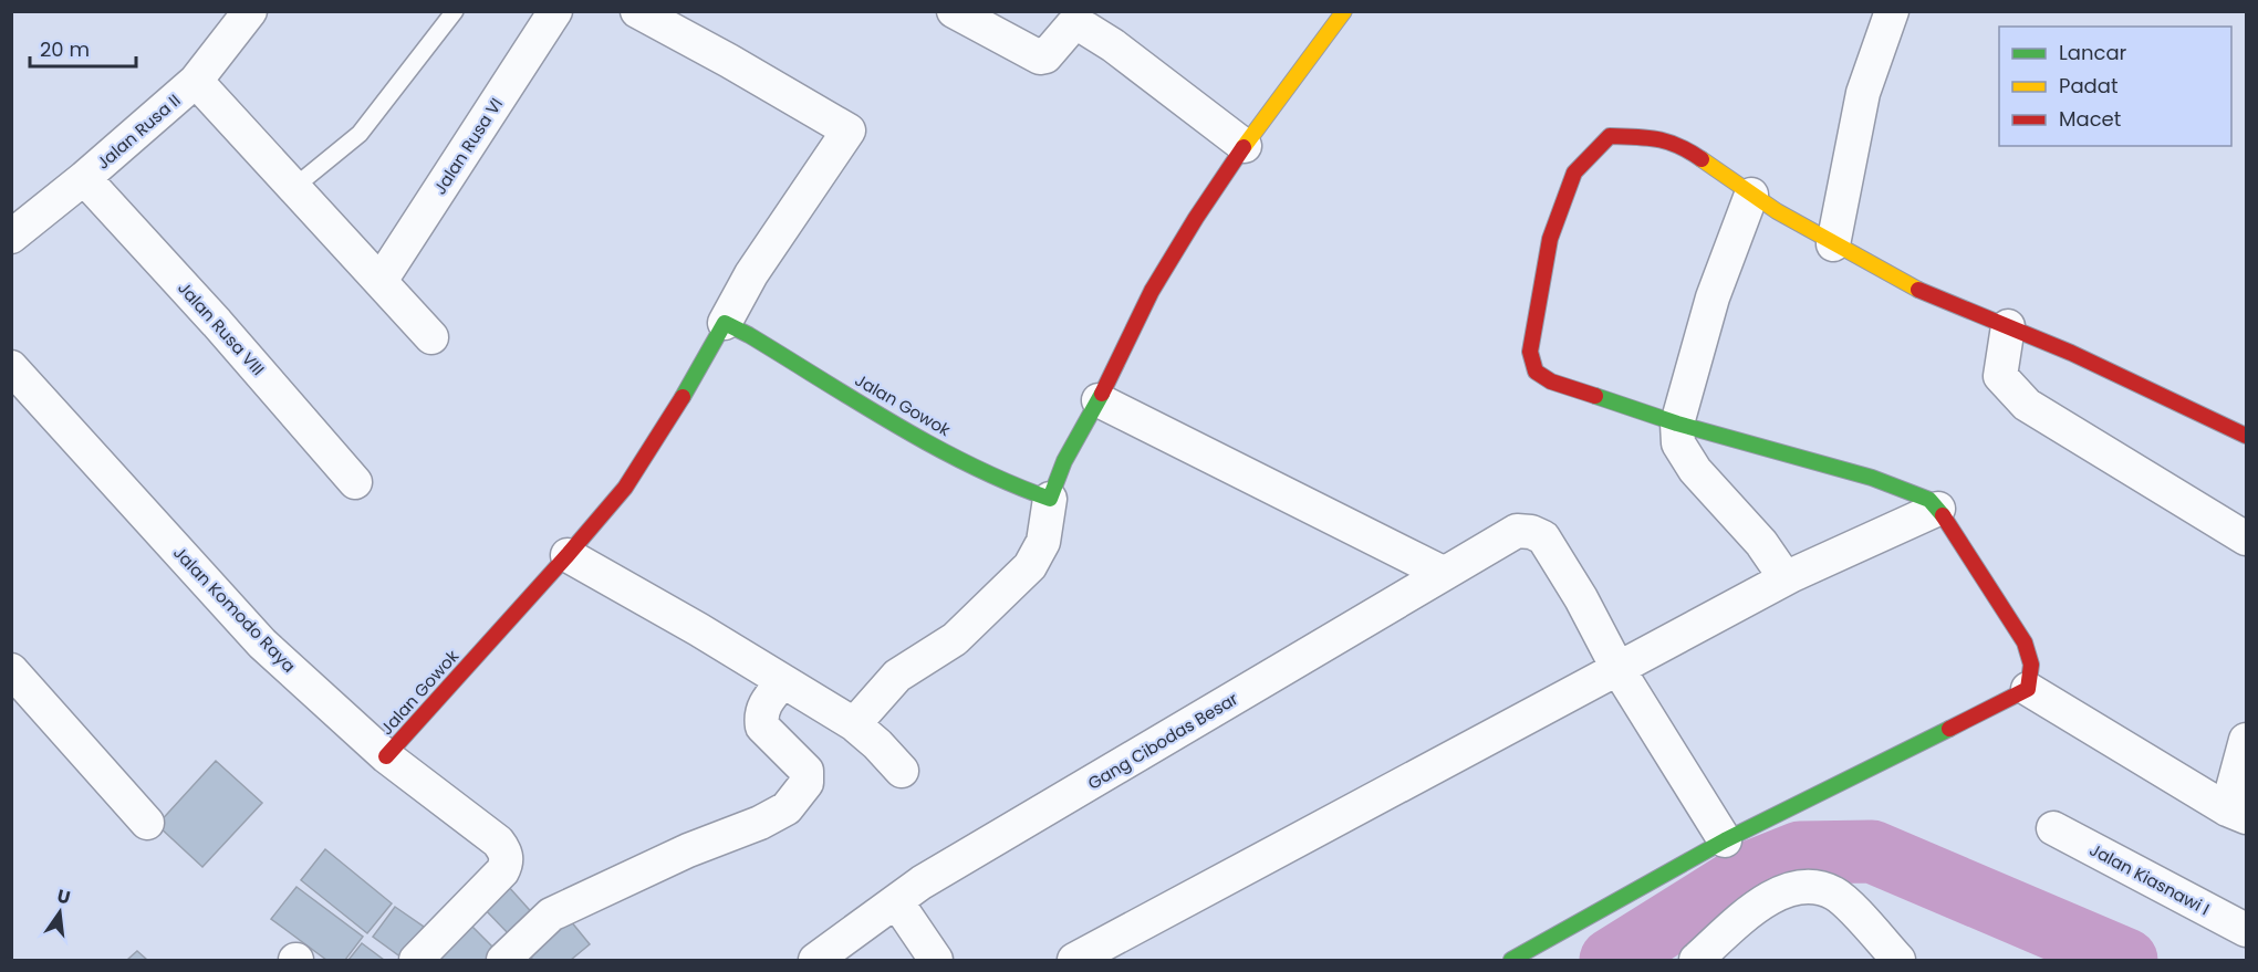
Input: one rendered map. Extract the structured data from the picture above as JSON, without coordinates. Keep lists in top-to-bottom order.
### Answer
{
  "streets": {
    "street": [
      "Jalan Rusa II",
      "Jalan Rusa VI",
      "Jalan Rusa VIII",
      "Jalan Gowok",
      "Jalan Komodo Raya",
      "Gang Cibodas Besar",
      "Jalan Kiasnawi I"
    ]
  },
  "crossings": [
    ["Jalan Rusa II", "Jalan Rusa VIII"],
    ["Jalan Gowok", "Jalan Komodo Raya"]
  ],
  "legend": ["Lancar", "Padat", "Macet"],
  "scale_bar": "20 m",
  "north": "top"
}
